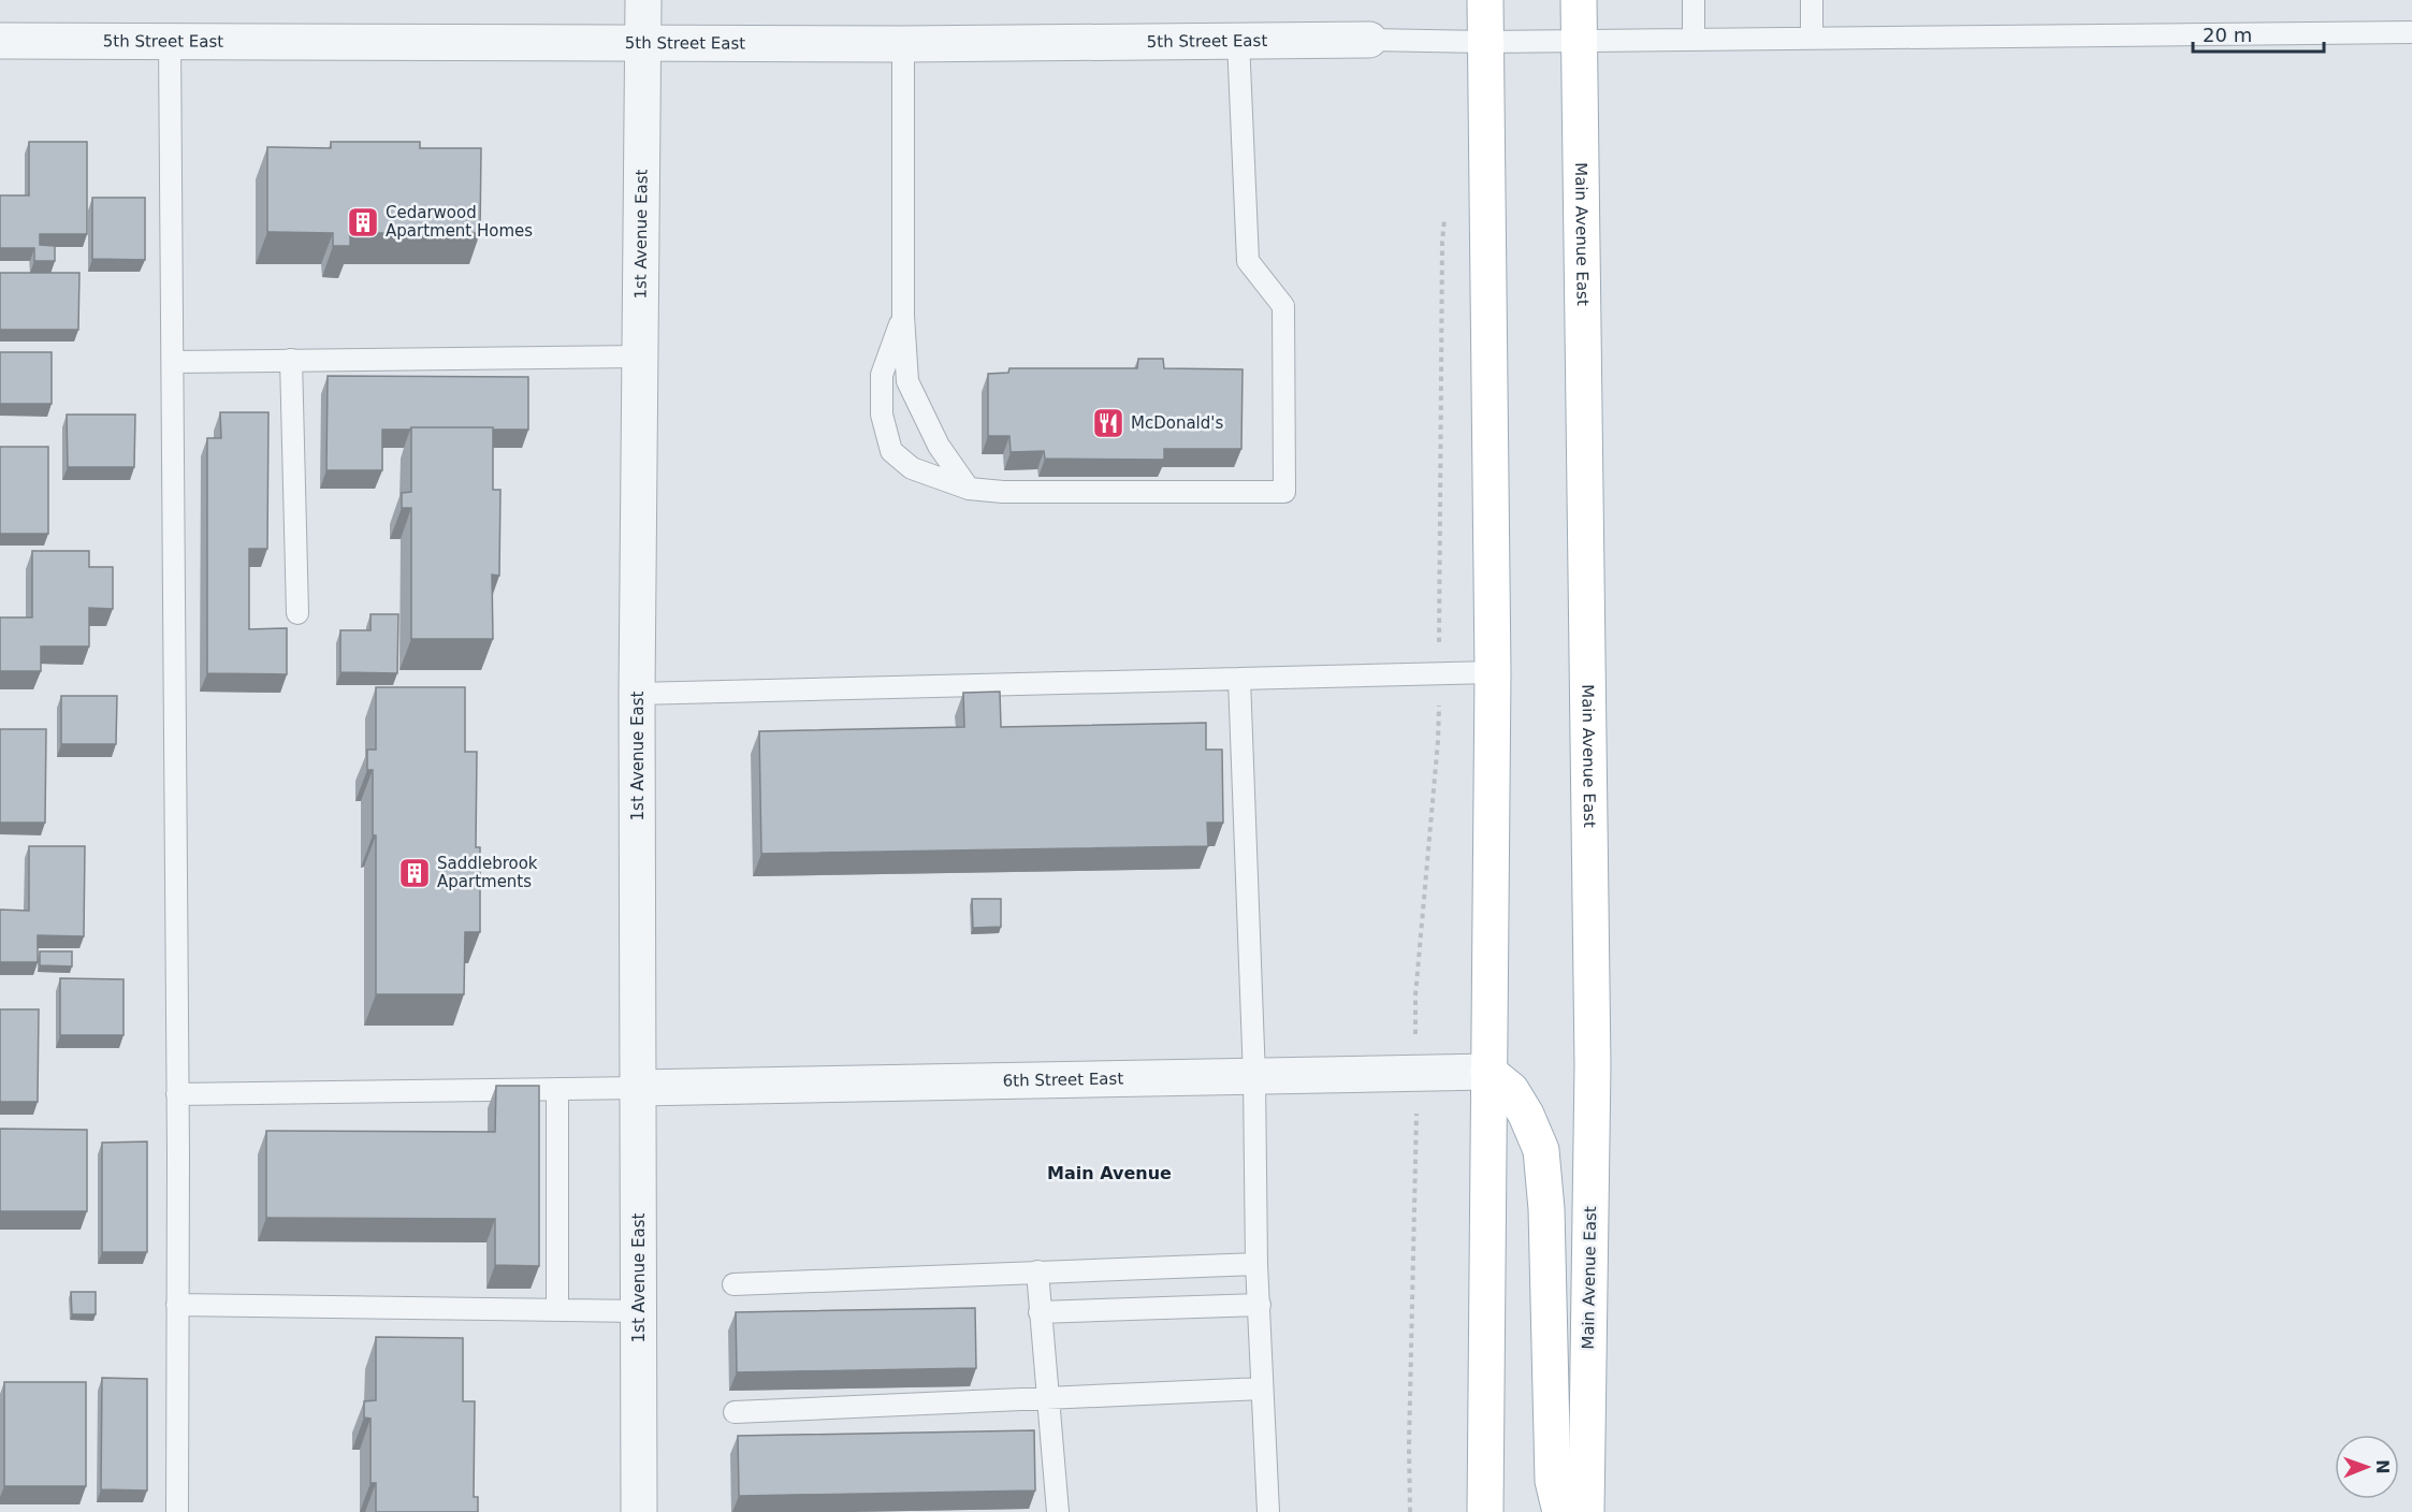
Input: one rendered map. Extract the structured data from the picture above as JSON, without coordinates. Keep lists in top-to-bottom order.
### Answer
{
  "streets": {
    "main road": ["Main Avenue East"],
    "street": ["5th Street East", "1st Avenue East", "6th Street East"]
  },
  "crossings": [
    ["5th Street East", "1st Avenue East"],
    ["1st Avenue East", "6th Street East"]
  ],
  "districts": ["Main Avenue"],
  "places": {
    "building": ["Cedarwood Apartment Homes", "Saddlebrook Apartments"],
    "restaurant": ["McDonald's"]
  },
  "scale_bar": "20 m",
  "north": "right"
}
